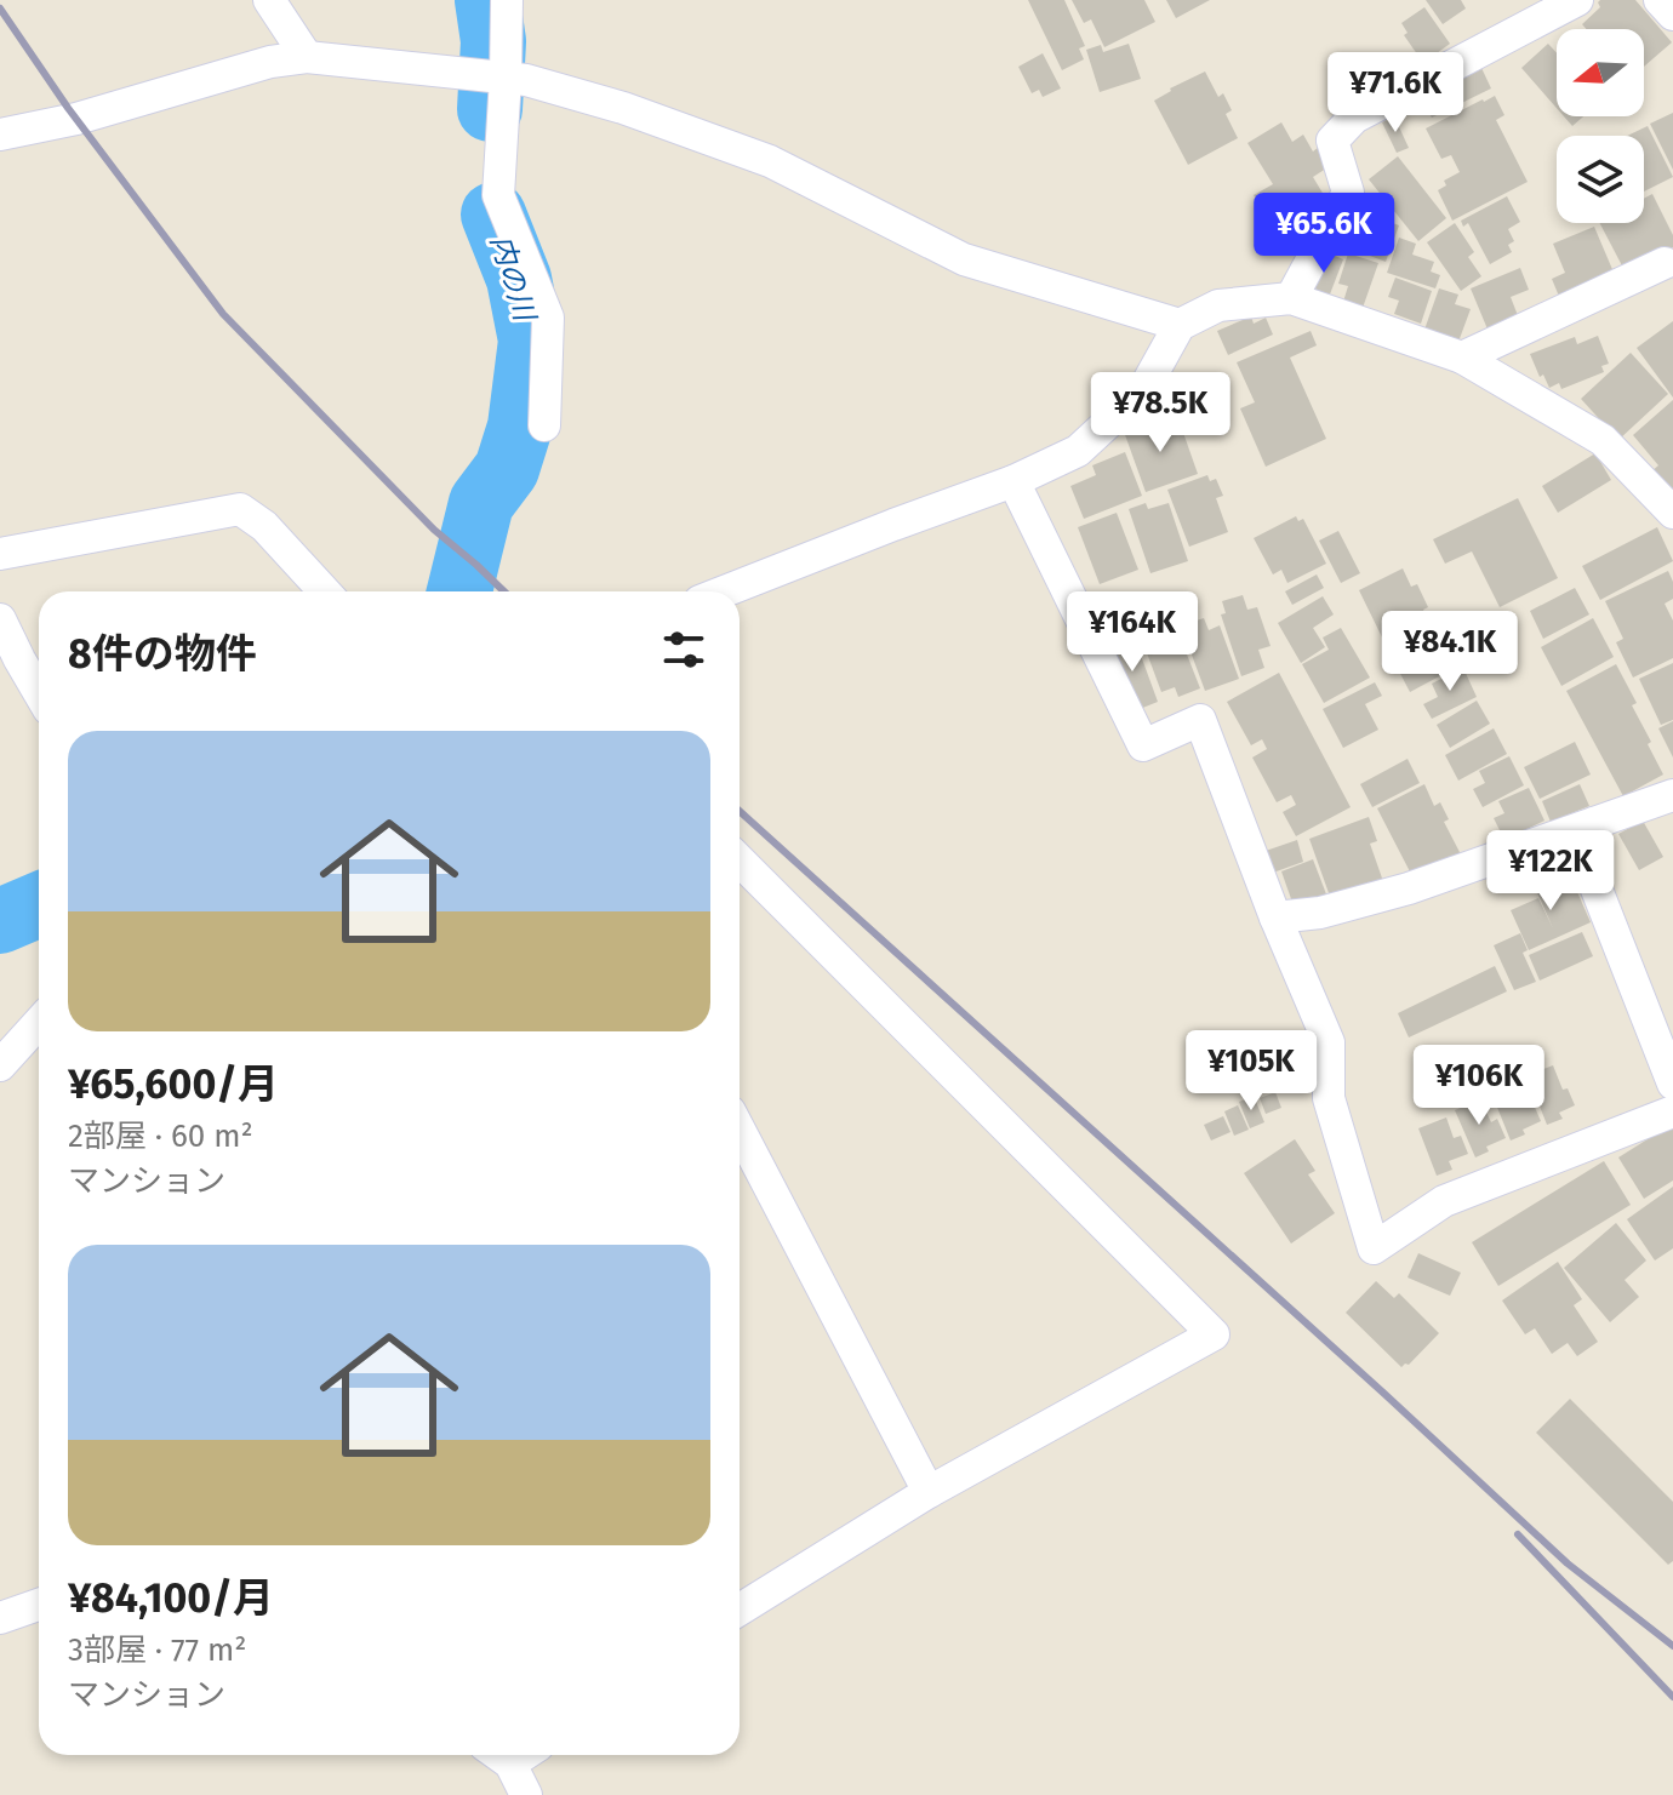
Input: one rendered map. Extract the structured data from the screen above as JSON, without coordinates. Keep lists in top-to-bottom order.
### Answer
{
  "water": ["内の川"],
  "north": "left",
  "page": {
    "price": [
      "¥71.6K",
      "¥65.6K",
      "¥78.5K",
      "¥164K",
      "¥84.1K",
      "¥122K",
      "¥105K",
      "¥106K"
    ],
    "heading": "8件の物件",
    "list": [
      {
        "name": "¥65,600/月",
        "note": "2部屋 · 60 m² · マンション"
      },
      {
        "name": "¥84,100/月",
        "note": "3部屋 · 77 m² · マンション"
      }
    ]
  }
}
